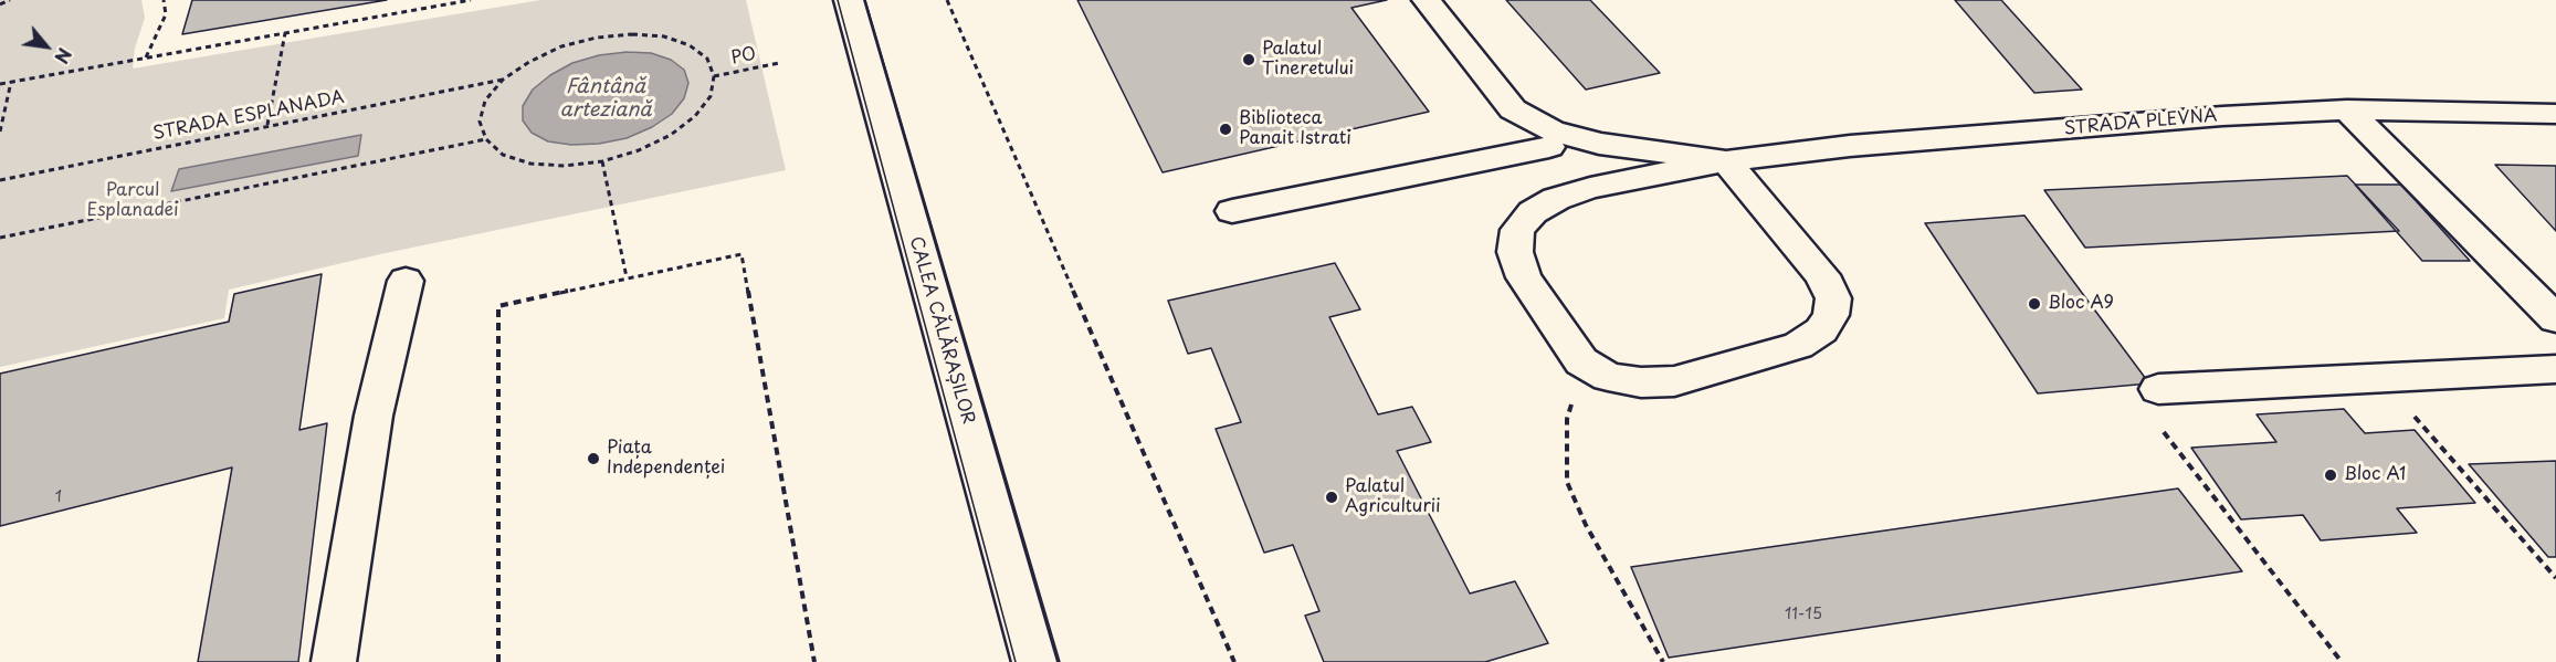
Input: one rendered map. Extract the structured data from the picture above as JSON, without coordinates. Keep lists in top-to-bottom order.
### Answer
{
  "streets": {
    "street": ["STRADA PLEVNA", "CALEA CĂLĂRAȘILOR"],
    "path": ["PO", "STRADA ESPLANADA"]
  },
  "crossings": [
    ["PO", "STRADA ESPLANADA"]
  ],
  "water": ["Fântână arteziană"],
  "parks": ["Parcul Esplanadei"],
  "places": [
    "Palatul Tineretului",
    "Biblioteca Panait Istrati",
    "Bloc A9",
    "Piața Independenței",
    "Bloc A1",
    "Palatul Agriculturii"
  ],
  "house_numbers": ["1", "11-15"],
  "north": "bottom right"
}
